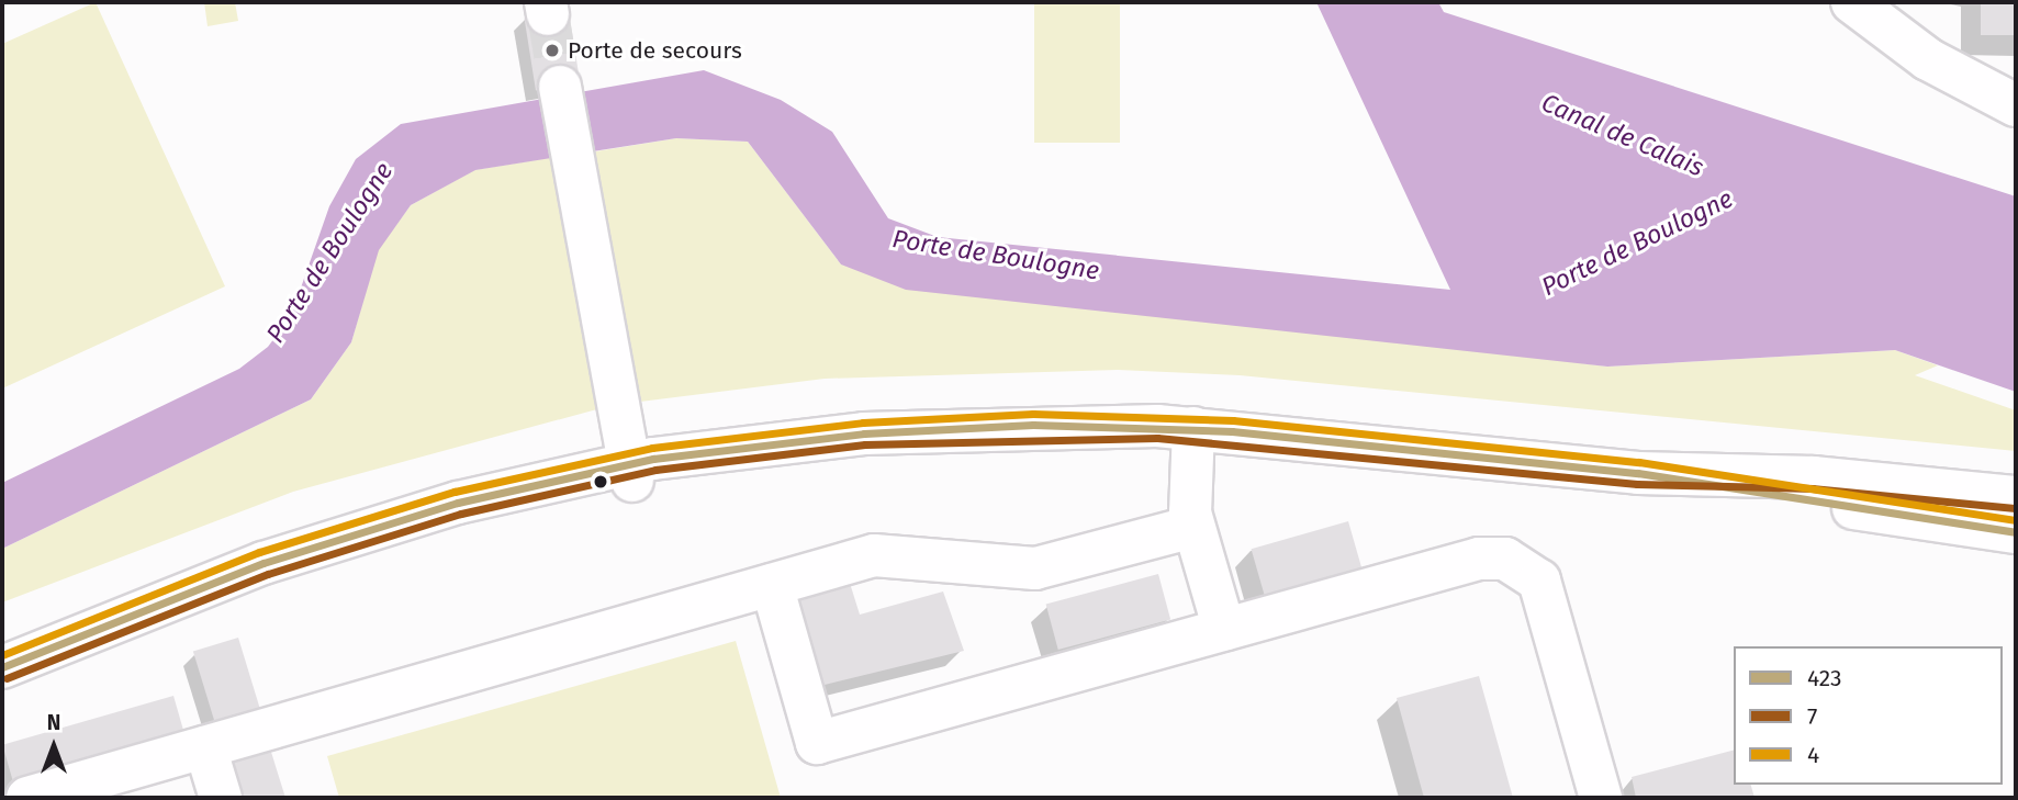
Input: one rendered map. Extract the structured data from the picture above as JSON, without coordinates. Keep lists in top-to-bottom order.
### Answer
{
  "water": ["Canal de Calais", "Porte de Boulogne"],
  "places": ["Porte de secours"],
  "lines": ["transit line 4", "transit line 423", "transit line 7"],
  "legend": ["423", "7", "4"],
  "north": "top"
}
